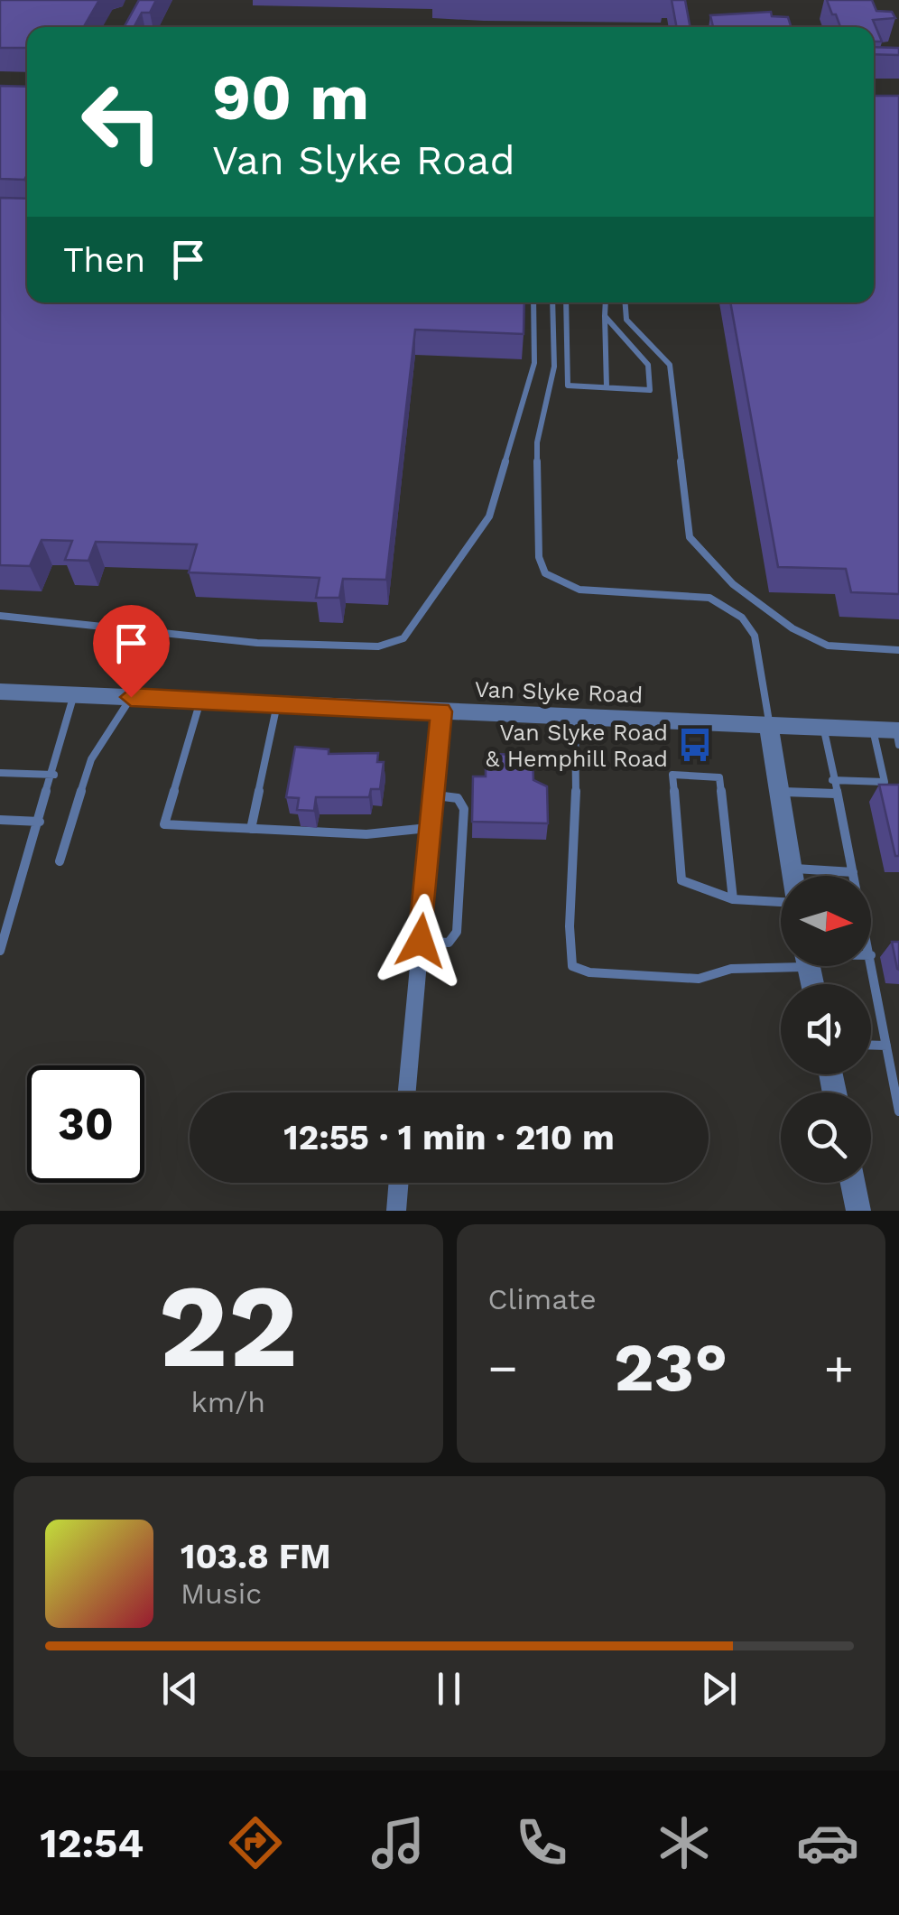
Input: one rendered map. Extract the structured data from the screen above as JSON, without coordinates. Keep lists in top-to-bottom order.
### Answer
{
  "streets": {
    "street": ["Van Slyke Road"]
  },
  "places": {
    "bus stop": ["Van Slyke Road & Hemphill Road"]
  },
  "north": "right",
  "page": {
    "turn": ["90 m", "Van Slyke Road"],
    "then": "Then",
    "limit": "30",
    "trip": "12:55 · 1 min · 210 m",
    "tile": [
      ["22", "km/h"],
      "Climate"
    ],
    "heat": ["−", "23°", "+"],
    "song": ["103.8 FM", "Music"],
    "tabs": "12:54"
  }
}
